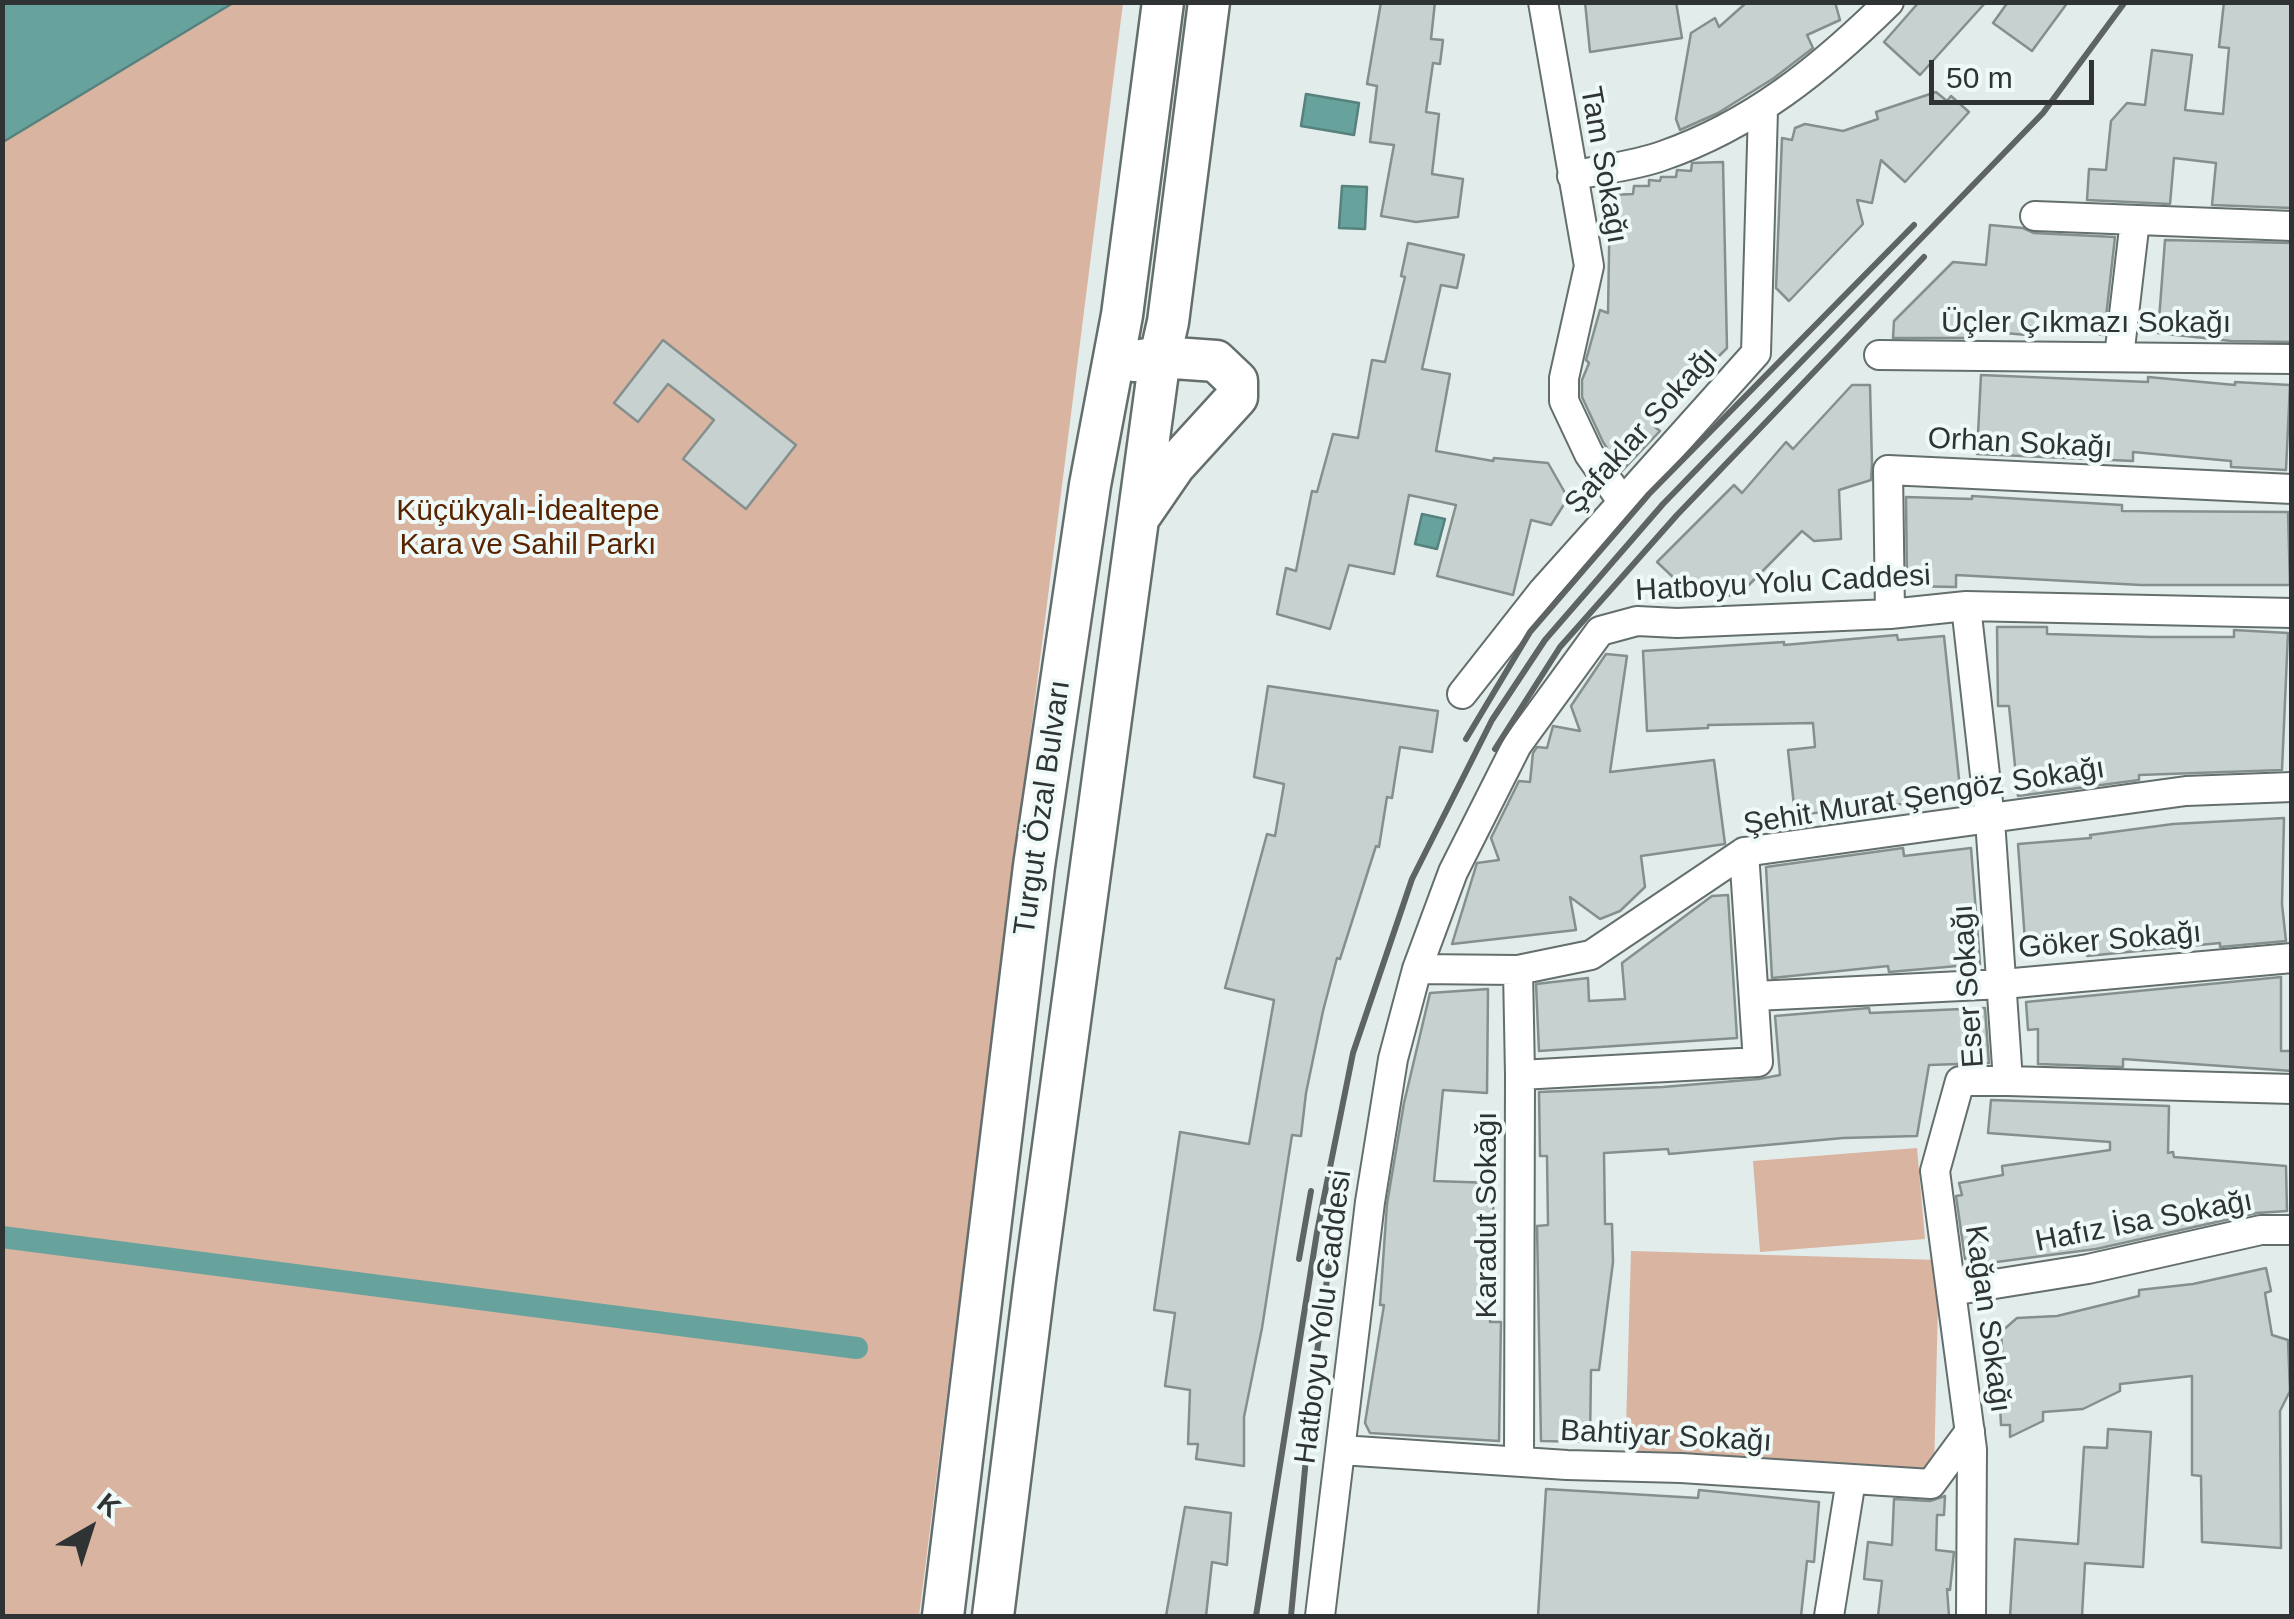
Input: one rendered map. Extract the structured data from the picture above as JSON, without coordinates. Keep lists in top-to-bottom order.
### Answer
{
  "streets": {
    "highway": ["Turgut Özal Bulvarı"],
    "street": [
      "Tam Sokağı",
      "Üçler Çıkmazı Sokağı",
      "Şafaklar Sokağı",
      "Orhan Sokağı",
      "Hatboyu Yolu Caddesi",
      "Şehit Murat Şengöz Sokağı",
      "Göker Sokağı",
      "Eser Sokağı",
      "Karadut Sokağı",
      "Hafız İsa Sokağı",
      "Kağan Sokağı",
      "Bahtiyar Sokağı"
    ]
  },
  "crossings": [
    ["Tam Sokağı", "Şafaklar Sokağı"],
    ["Orhan Sokağı", "Hatboyu Yolu Caddesi"],
    ["Hatboyu Yolu Caddesi", "Şehit Murat Şengöz Sokağı"],
    ["Hatboyu Yolu Caddesi", "Eser Sokağı"],
    ["Hatboyu Yolu Caddesi", "Bahtiyar Sokağı"],
    ["Şehit Murat Şengöz Sokağı", "Eser Sokağı"],
    ["Şehit Murat Şengöz Sokağı", "Karadut Sokağı"],
    ["Göker Sokağı", "Eser Sokağı"],
    ["Eser Sokağı", "Kağan Sokağı"],
    ["Karadut Sokağı", "Bahtiyar Sokağı"],
    ["Hafız İsa Sokağı", "Kağan Sokağı"],
    ["Kağan Sokağı", "Bahtiyar Sokağı"]
  ],
  "parks": ["Küçükyalı-İdealtepe Kara ve Sahil Parkı"],
  "scale_bar": "50 m",
  "north": "top right"
}
